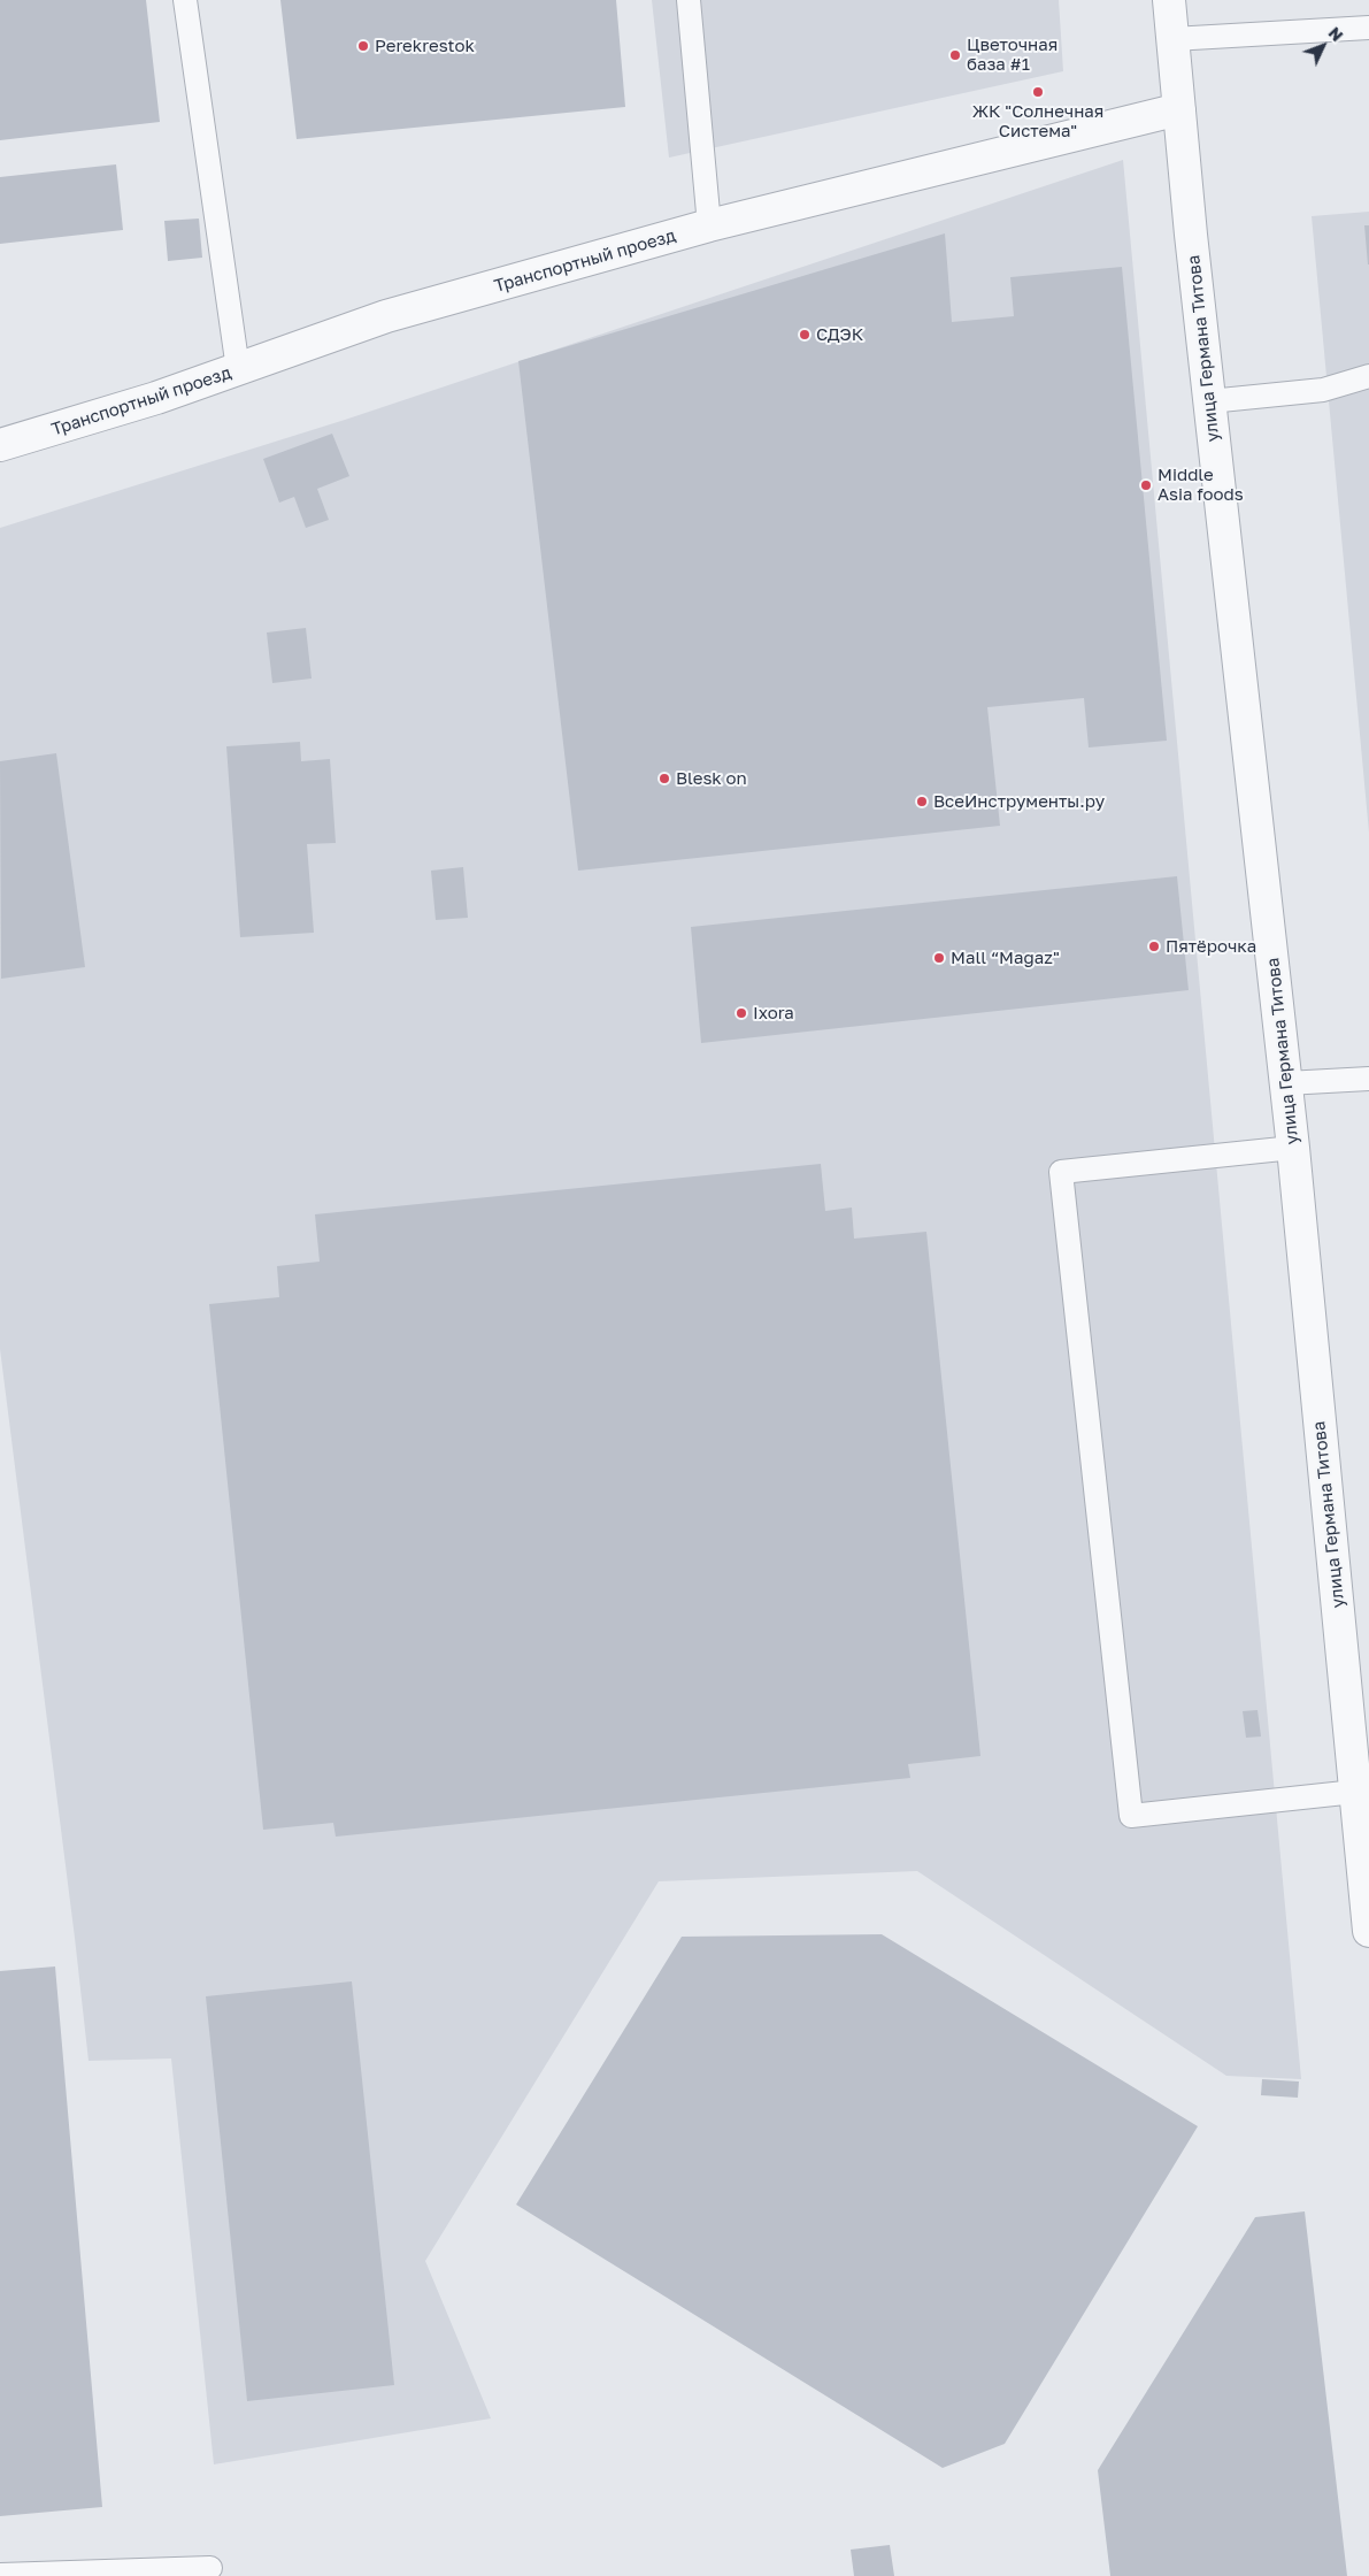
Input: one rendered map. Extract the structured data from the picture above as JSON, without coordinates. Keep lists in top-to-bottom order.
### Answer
{
  "streets": {
    "street": ["Транспортный проезд", "улица Германа Титова"]
  },
  "crossings": [
    ["Транспортный проезд", "улица Германа Титова"]
  ],
  "places": [
    "Perekrestok",
    "Цветочная база #1",
    "ЖК \"Солнечная Система\"",
    "СДЭК",
    "Middle Asia foods",
    "Blesk on",
    "ВсеИнструменты.ру",
    "Пятёрочка",
    "Mall “Magaz\"",
    "Ixora"
  ],
  "north": "top right"
}
